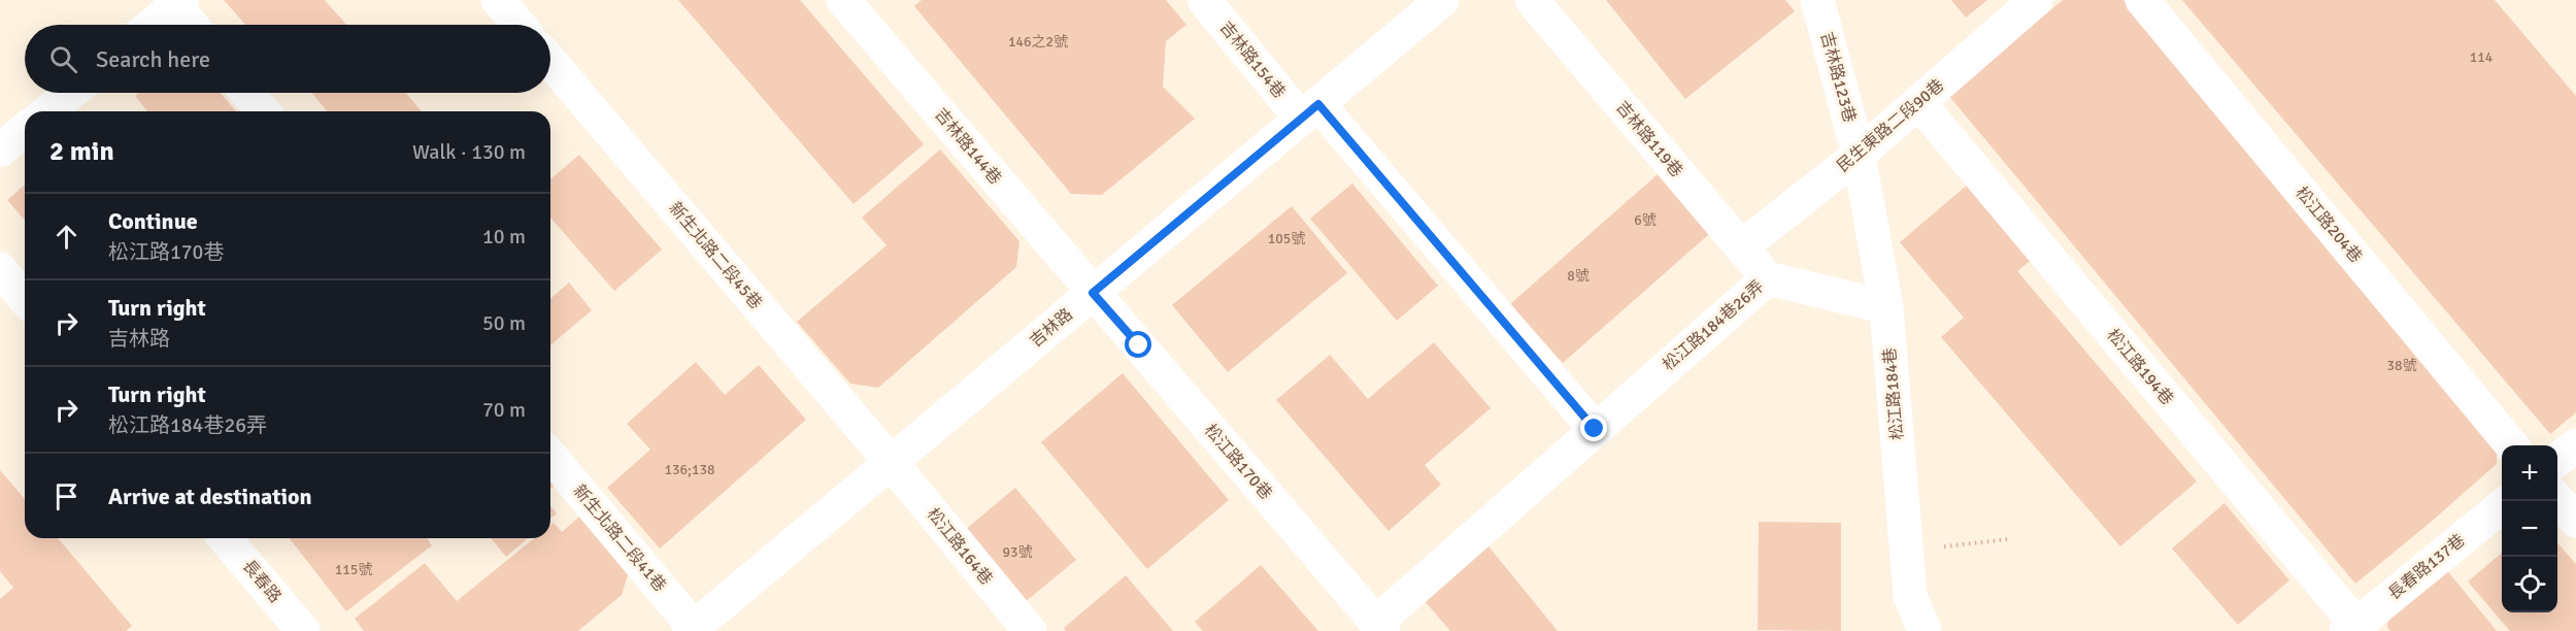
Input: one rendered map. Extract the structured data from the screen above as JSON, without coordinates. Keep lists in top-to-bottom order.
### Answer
{
  "streets": {
    "street": [
      "吉林路154巷",
      "吉林路123巷",
      "民生東路二段90巷",
      "吉林路119巷",
      "吉林路144巷",
      "松江路204巷",
      "新生北路二段45巷",
      "松江路184巷26弄",
      "吉林路",
      "松江路194巷",
      "松江路184巷",
      "松江路170巷",
      "新生北路二段41巷",
      "松江路164巷",
      "長春路137巷",
      "長春路"
    ]
  },
  "crossings": [
    ["吉林路154巷", "吉林路"],
    ["吉林路123巷", "民生東路二段90巷"],
    ["吉林路123巷", "松江路184巷"],
    ["民生東路二段90巷", "吉林路119巷"],
    ["民生東路二段90巷", "松江路194巷"],
    ["民生東路二段90巷", "松江路184巷"],
    ["吉林路119巷", "松江路184巷26弄"],
    ["吉林路144巷", "吉林路"],
    ["吉林路144巷", "松江路170巷"],
    ["新生北路二段45巷", "吉林路"],
    ["新生北路二段45巷", "松江路164巷"],
    ["松江路184巷26弄", "松江路184巷"],
    ["松江路184巷26弄", "松江路170巷"],
    ["吉林路", "松江路170巷"],
    ["吉林路", "新生北路二段41巷"],
    ["吉林路", "松江路164巷"],
    ["松江路194巷", "長春路137巷"]
  ],
  "house_numbers": [
    "146之2號",
    "114",
    "6號",
    "105號",
    "8號",
    "38號",
    "136;138",
    "93號",
    "115號"
  ],
  "page": {
    "search": "Search here",
    "heading": ["2 min", "Walk · 130 m"],
    "list": [
      ["Continue", "松江路170巷", "10 m"],
      ["Turn right", "吉林路", "50 m"],
      ["Turn right", "松江路184巷26弄", "70 m"],
      "Arrive at destination"
    ],
    "map_buttons": ["+", "−"]
  }
}
